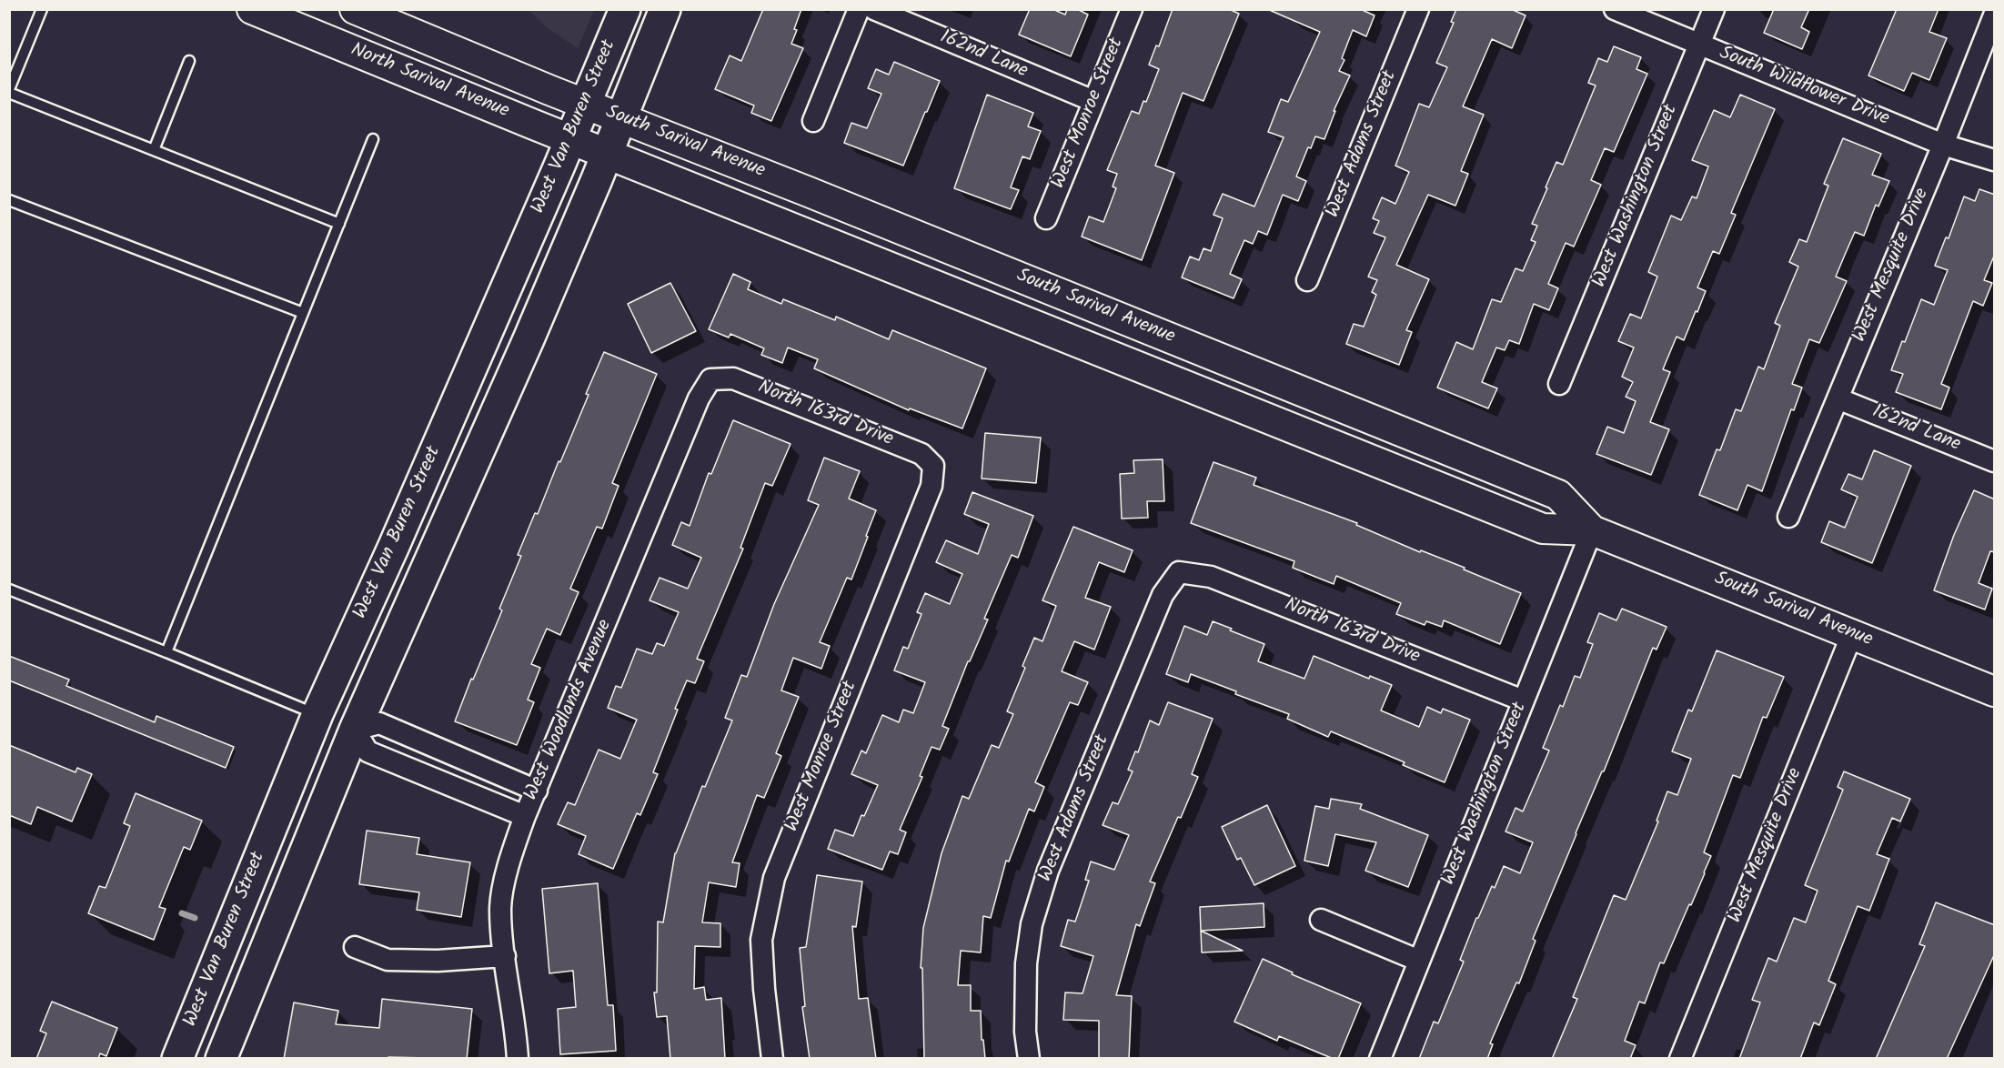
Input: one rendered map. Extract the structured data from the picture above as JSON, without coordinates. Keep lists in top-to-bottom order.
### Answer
{
  "streets": {
    "main road": ["North Sarival Avenue", "West Van Buren Street", "South Sarival Avenue"],
    "street": [
      "162nd Lane",
      "South Wildflower Drive",
      "West Monroe Street",
      "West Adams Street",
      "West Washington Street",
      "West Mesquite Drive",
      "North 163rd Drive",
      "West Woodlands Avenue"
    ]
  },
  "crossings": [
    ["162nd Lane", "West Monroe Street"],
    ["162nd Lane", "West Mesquite Drive"],
    ["North Sarival Avenue", "West Van Buren Street"],
    ["North Sarival Avenue", "South Sarival Avenue"],
    ["South Wildflower Drive", "West Washington Street"],
    ["South Wildflower Drive", "West Mesquite Drive"],
    ["West Monroe Street", "North 163rd Drive"],
    ["West Van Buren Street", "South Sarival Avenue"],
    ["South Sarival Avenue", "West Washington Street"],
    ["South Sarival Avenue", "West Mesquite Drive"],
    ["West Adams Street", "North 163rd Drive"],
    ["West Washington Street", "North 163rd Drive"],
    ["North 163rd Drive", "West Woodlands Avenue"]
  ]
}
